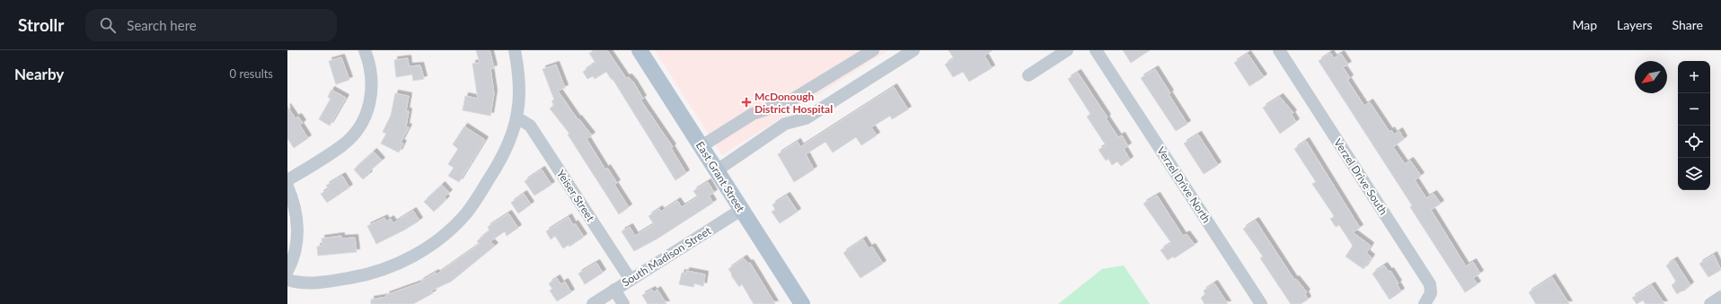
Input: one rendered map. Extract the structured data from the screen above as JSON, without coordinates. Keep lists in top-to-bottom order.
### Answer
{
  "streets": {
    "main road": ["East Grant Street"],
    "street": [
      "Verzel Drive South",
      "Verzel Drive North",
      "Yeiser Street",
      "South Madison Street"
    ]
  },
  "crossings": [
    ["East Grant Street", "South Madison Street"],
    ["Yeiser Street", "South Madison Street"]
  ],
  "places": {
    "health": ["McDonough District Hospital"]
  },
  "north": "bottom left",
  "page": {
    "header": "Strollr",
    "search": "Search here",
    "nav": ["Map", "Layers", "Share"],
    "heading": ["Nearby", "0 results"],
    "map_buttons": ["+", "−"]
  }
}
